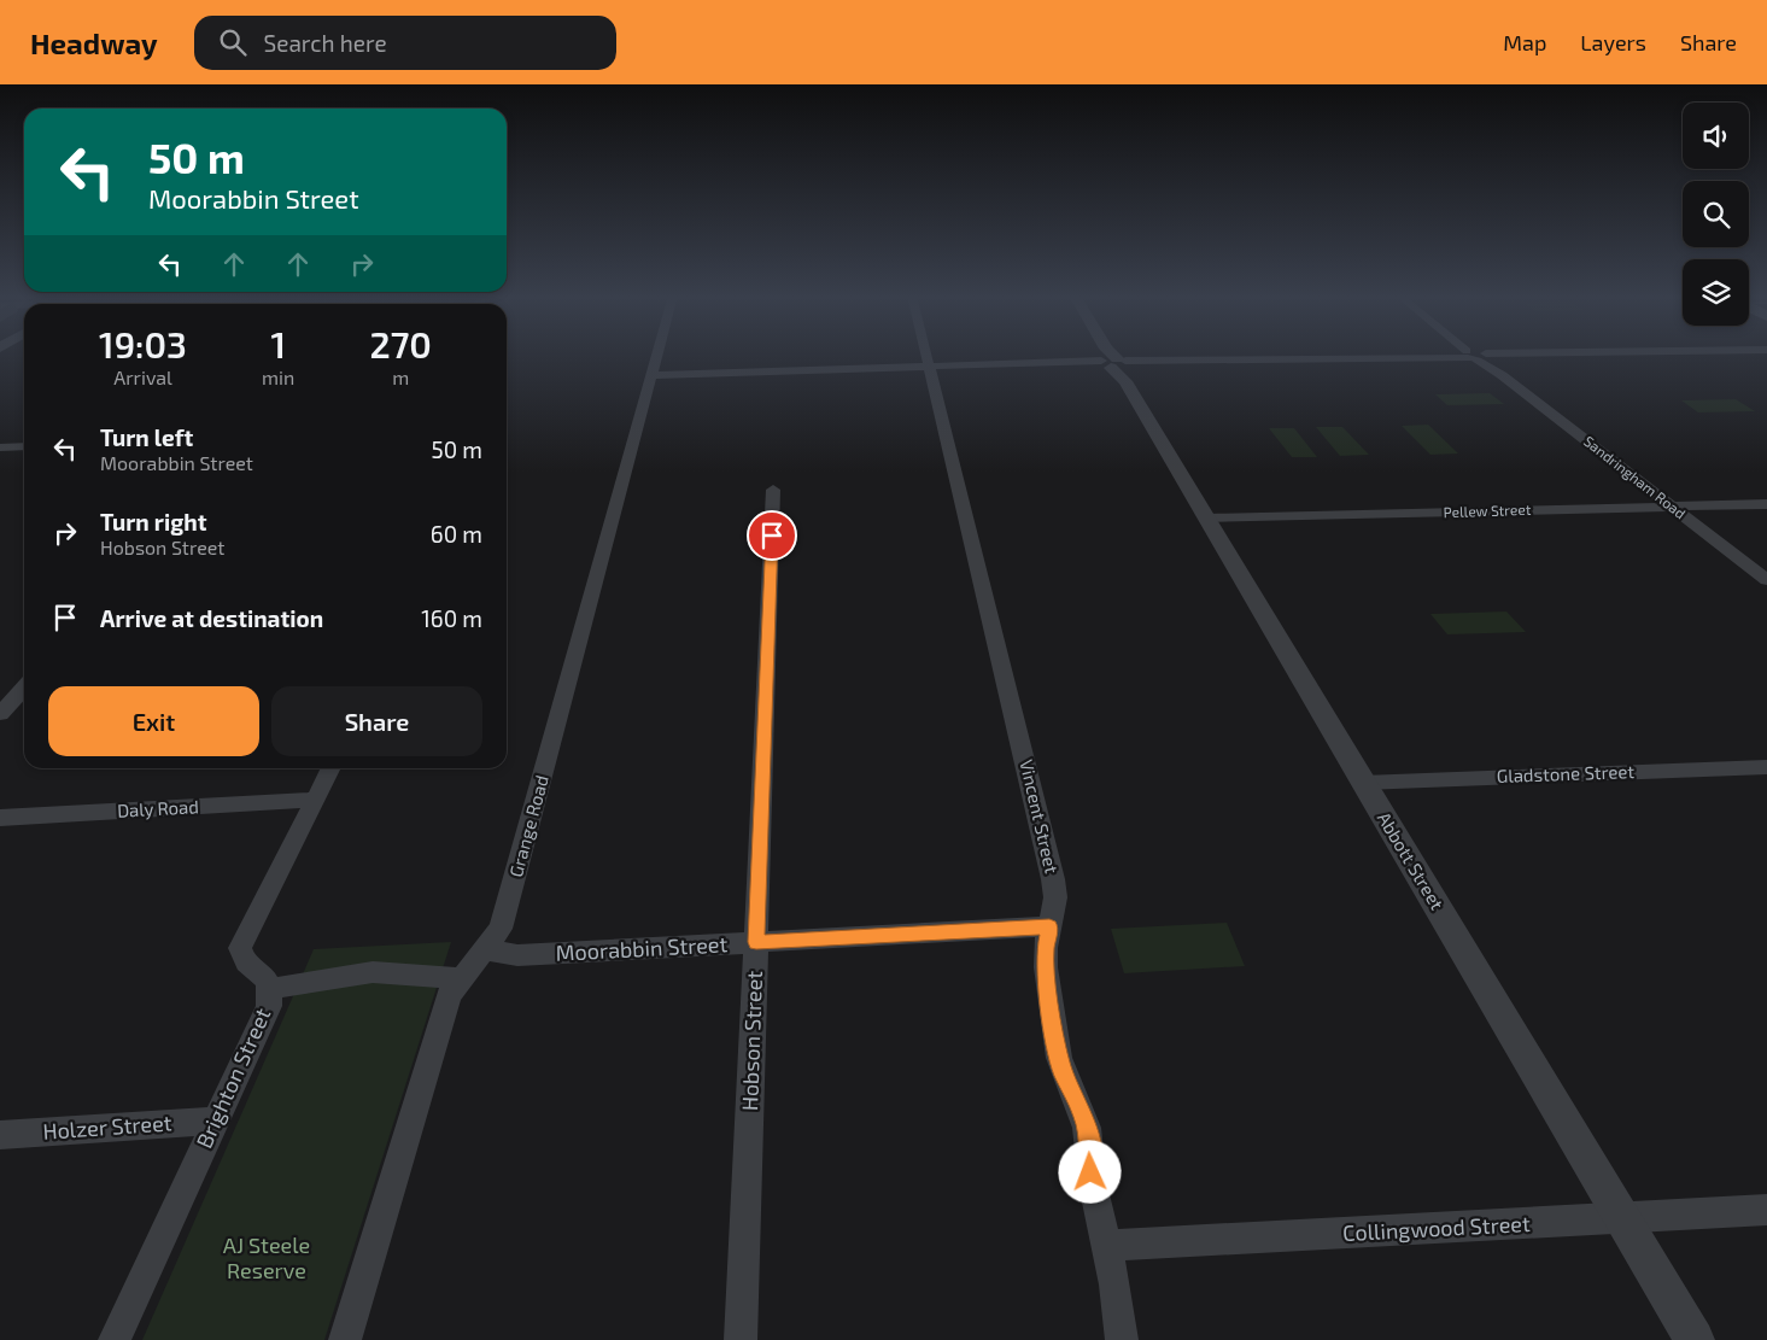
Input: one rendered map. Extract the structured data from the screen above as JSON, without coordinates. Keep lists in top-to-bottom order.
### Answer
{
  "streets": {
    "street": [
      "Sandringham Road",
      "Pellew Street",
      "Gladstone Street",
      "Daly Road",
      "Vincent Street",
      "Grange Road",
      "Abbott Street",
      "Moorabbin Street",
      "Hobson Street",
      "Brighton Street",
      "Holzer Street",
      "Collingwood Street"
    ]
  },
  "crossings": [
    ["Sandringham Road", "Pellew Street"],
    ["Pellew Street", "Abbott Street"],
    ["Gladstone Street", "Abbott Street"],
    ["Daly Road", "Brighton Street"],
    ["Vincent Street", "Moorabbin Street"],
    ["Vincent Street", "Collingwood Street"],
    ["Grange Road", "Moorabbin Street"],
    ["Abbott Street", "Collingwood Street"],
    ["Moorabbin Street", "Hobson Street"],
    ["Brighton Street", "Holzer Street"]
  ],
  "parks": ["AJ Steele Reserve"],
  "page": {
    "header": "Headway",
    "search": "Search here",
    "nav": ["Map", "Layers", "Share"],
    "turn": ["50 m", "Moorabbin Street"],
    "eta": [
      "19:03",
      "Arrival",
      "1",
      "min",
      "270",
      "m"
    ],
    "list": [
      {
        "name": "Turn left",
        "note": "Moorabbin Street",
        "value": "50 m"
      },
      {
        "name": "Turn right",
        "note": "Hobson Street",
        "value": "60 m"
      },
      {
        "name": "Arrive at destination",
        "value": "160 m"
      }
    ],
    "buttons": ["Exit", "Share"]
  }
}
